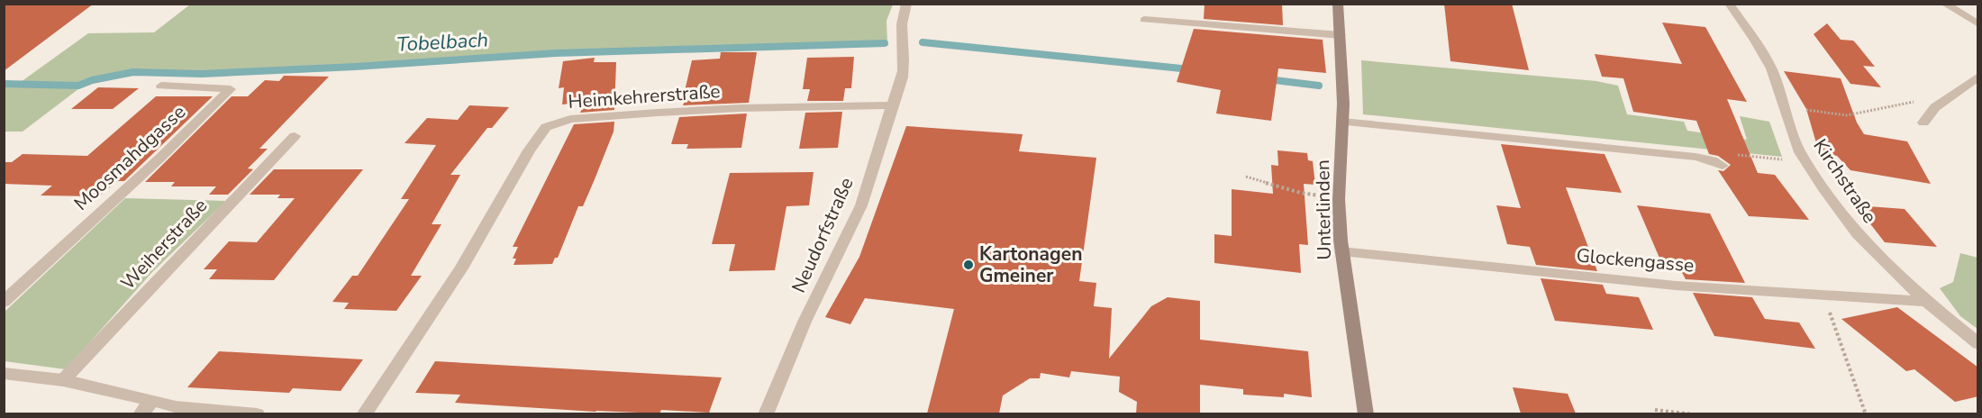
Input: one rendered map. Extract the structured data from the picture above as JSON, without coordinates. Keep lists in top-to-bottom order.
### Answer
{
  "streets": {
    "main road": ["Unterlinden"],
    "street": [
      "Heimkehrerstraße",
      "Moosmahdgasse",
      "Kirchstraße",
      "Neudorfstraße",
      "Weiherstraße",
      "Glockengasse"
    ]
  },
  "crossings": [
    ["Heimkehrerstraße", "Neudorfstraße"],
    ["Kirchstraße", "Glockengasse"],
    ["Unterlinden", "Glockengasse"]
  ],
  "water": ["Tobelbach"],
  "places": ["Kartonagen Gmeiner"]
}
